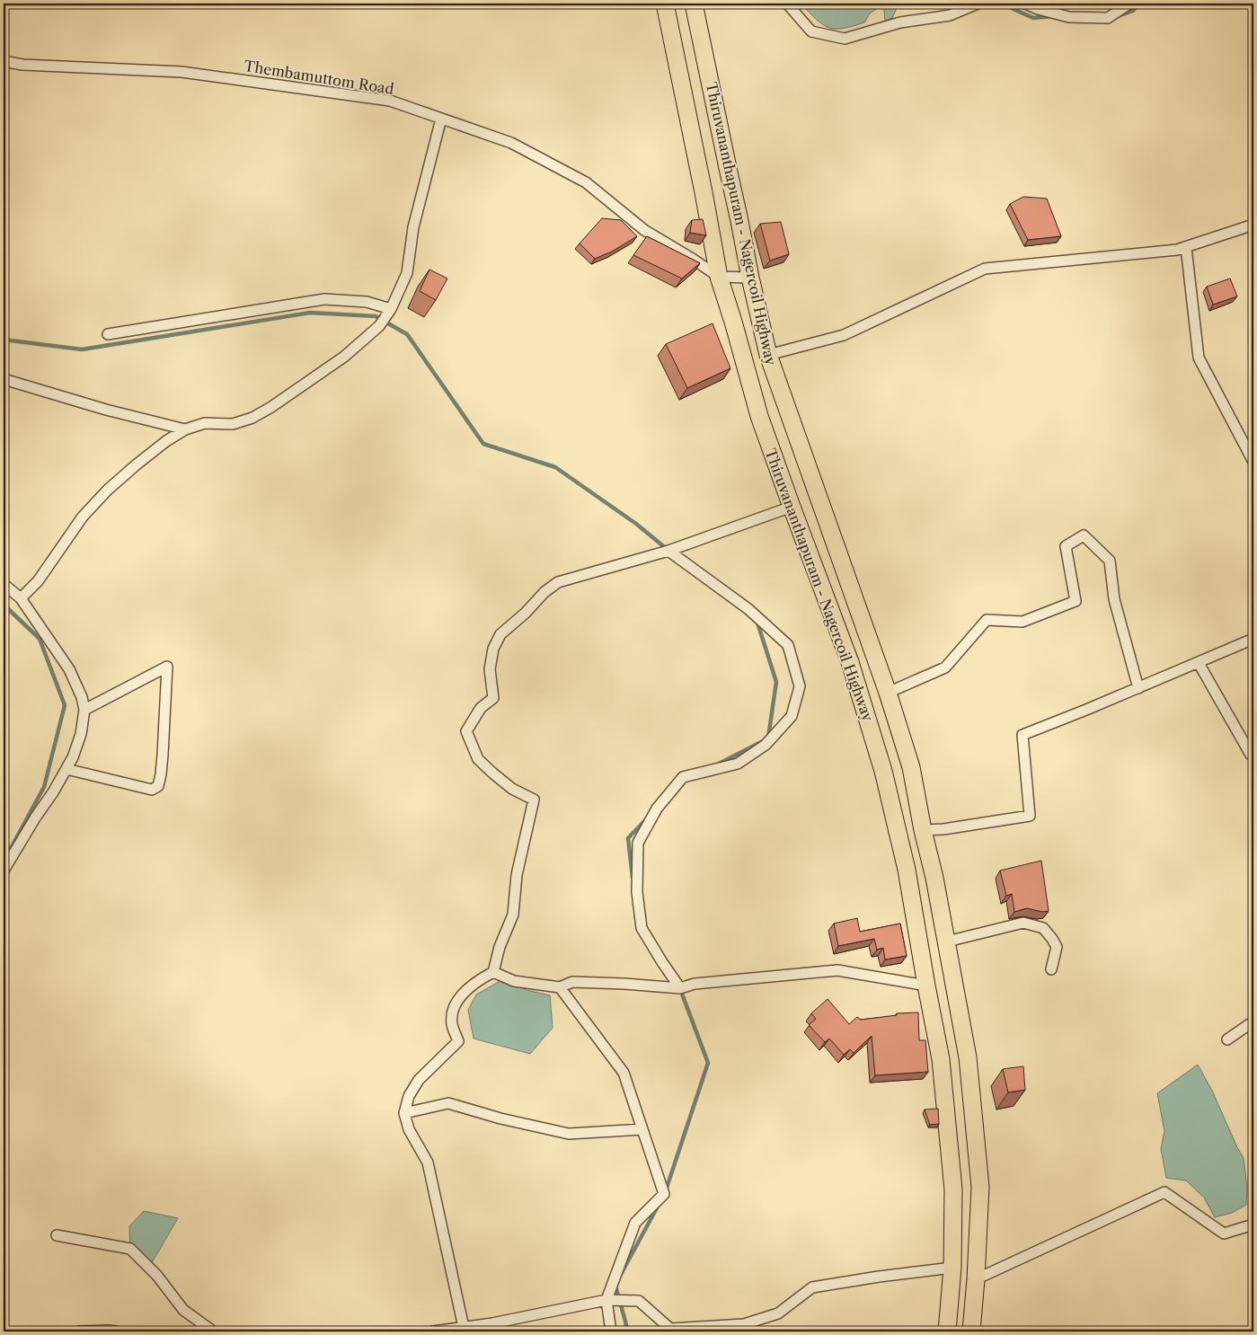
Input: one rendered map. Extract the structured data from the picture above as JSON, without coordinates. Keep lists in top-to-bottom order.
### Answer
{
  "streets": {
    "main road": ["Thiruvananthapuram - Nagercoil Highway"],
    "street": ["Thembamuttom Road"]
  },
  "crossings": [
    ["Thembamuttom Road", "Thiruvananthapuram - Nagercoil Highway"]
  ]
}
